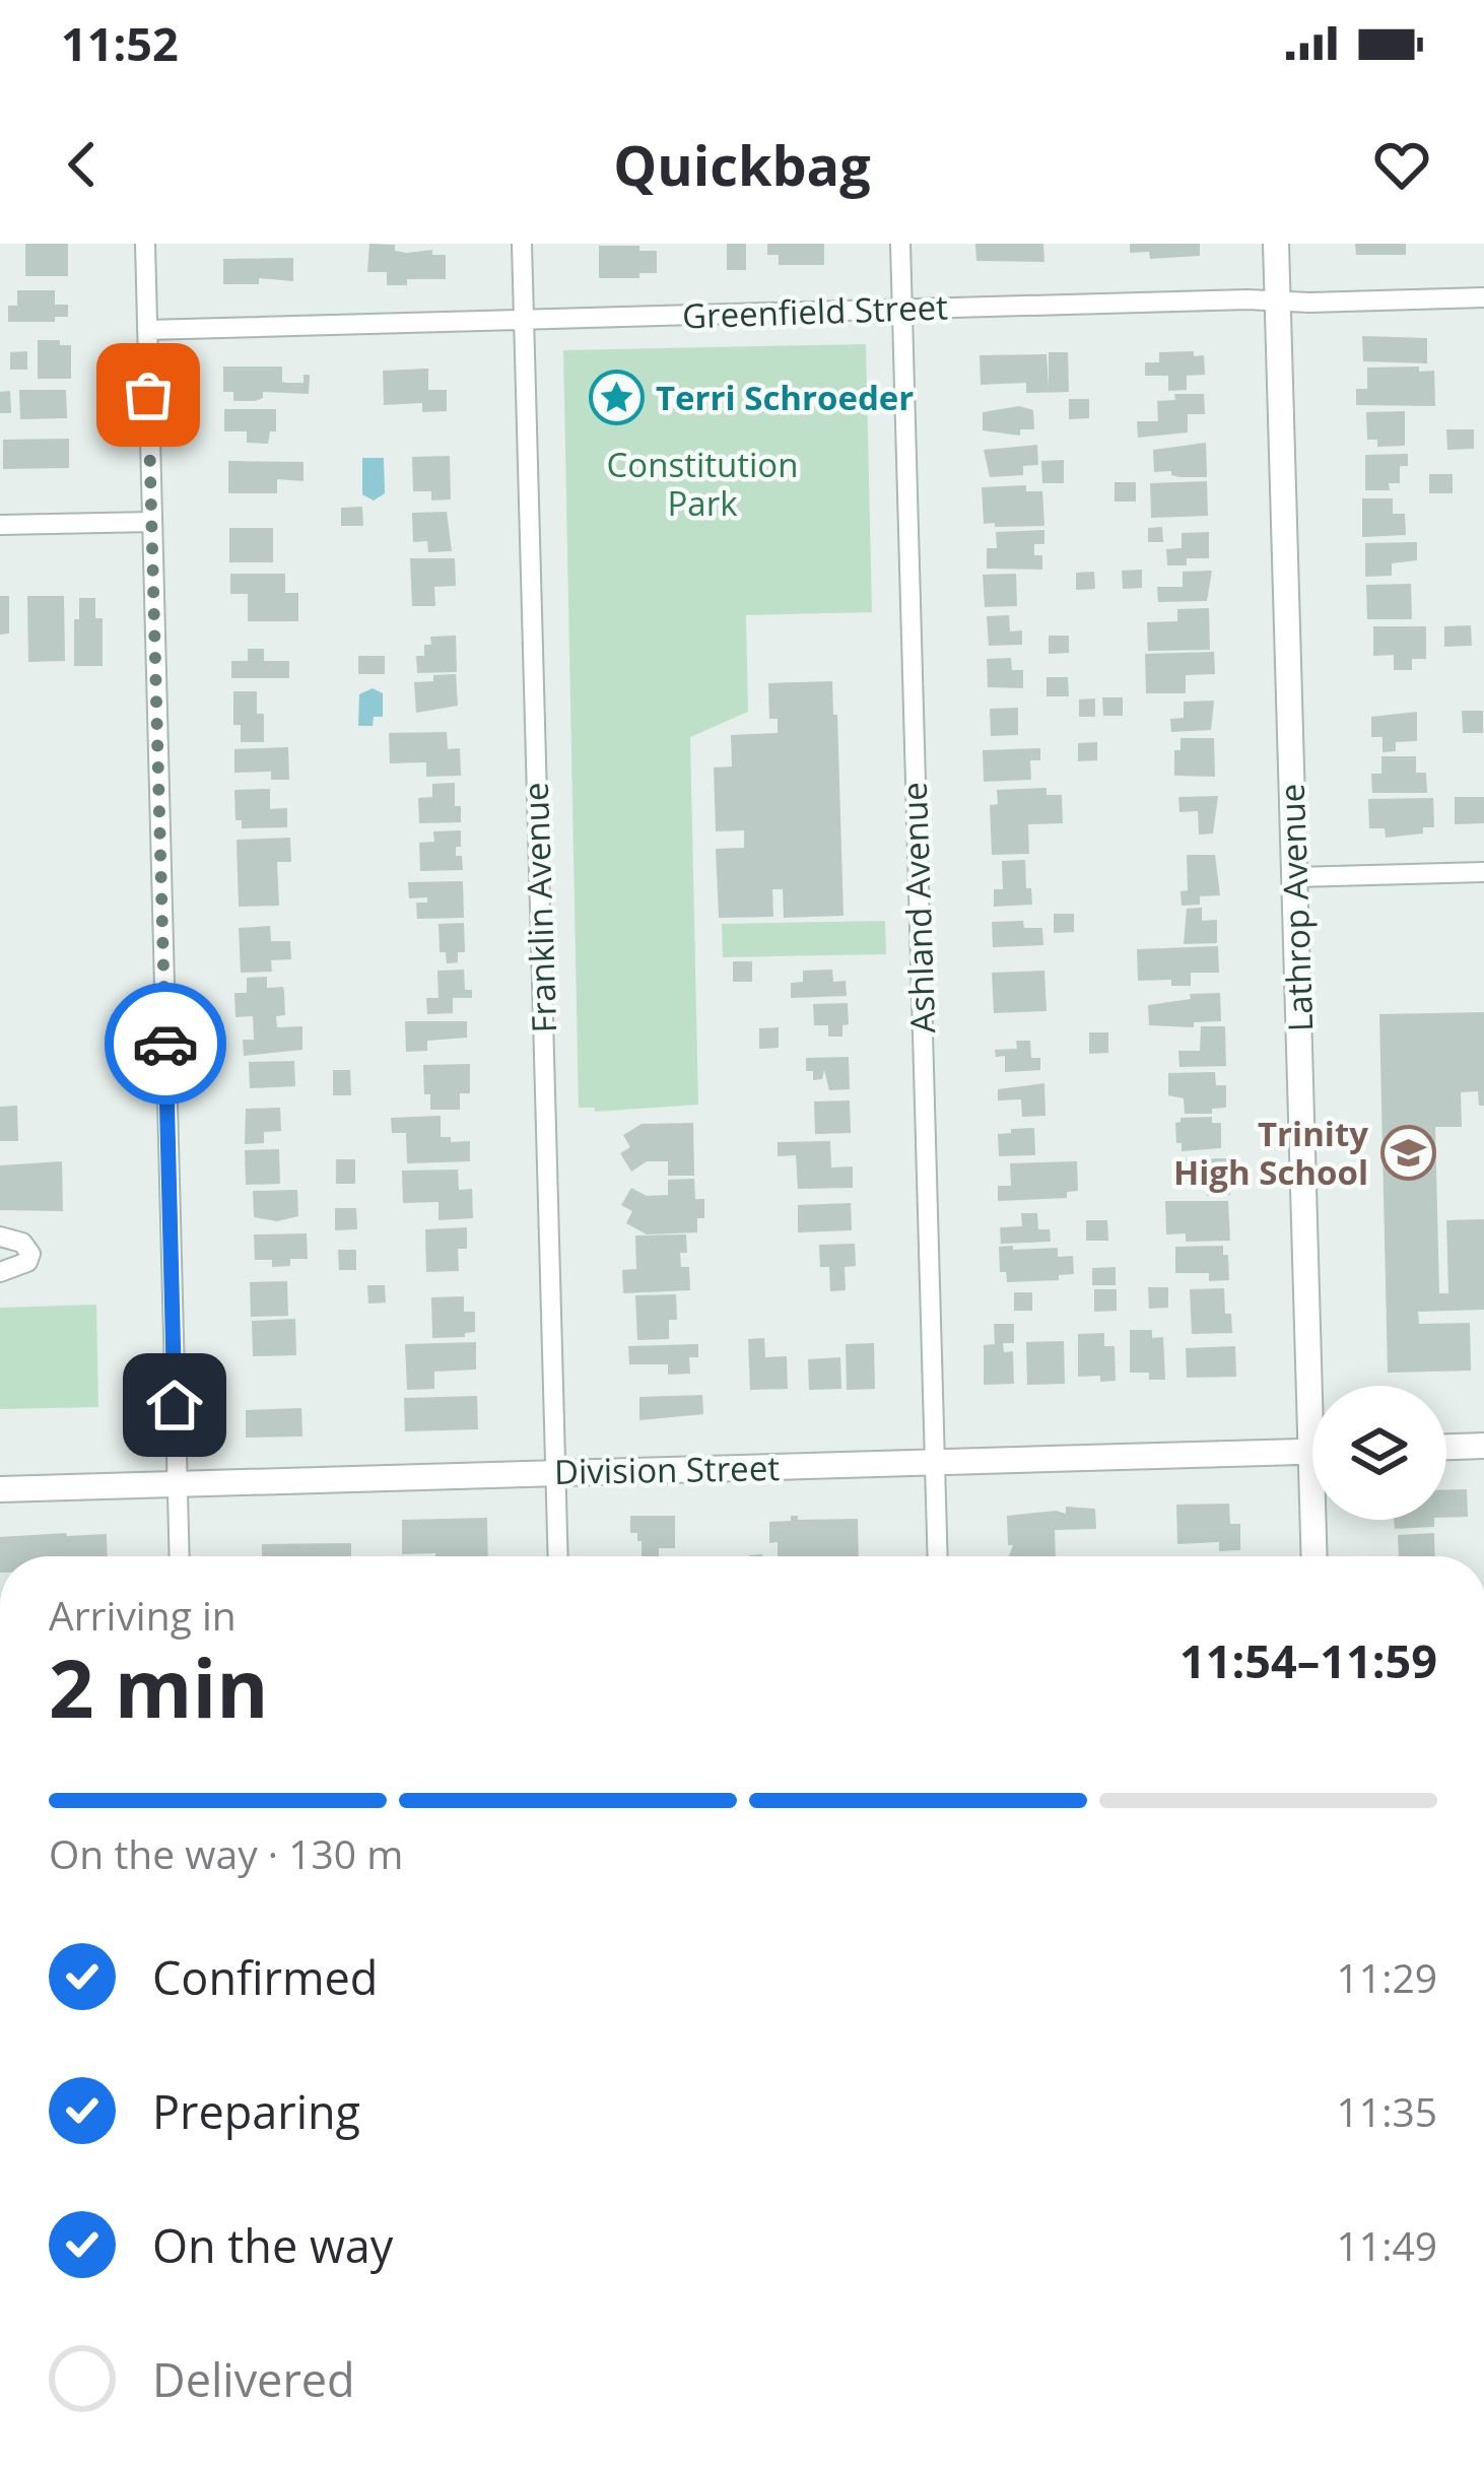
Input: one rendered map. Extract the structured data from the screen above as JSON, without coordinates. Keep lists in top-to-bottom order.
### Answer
{
  "streets": {
    "street": [
      "Greenfield Street",
      "Franklin Avenue",
      "Ashland Avenue",
      "Lathrop Avenue",
      "Division Street"
    ]
  },
  "crossings": [
    ["Greenfield Street", "Franklin Avenue"],
    ["Greenfield Street", "Ashland Avenue"],
    ["Greenfield Street", "Lathrop Avenue"],
    ["Franklin Avenue", "Division Street"],
    ["Ashland Avenue", "Division Street"]
  ],
  "parks": ["Constitution Park"],
  "places": {
    "place": ["Terri Schroeder"],
    "school or university": ["Trinity High School"]
  },
  "page": {
    "status": "11:52",
    "header": "Quickbag",
    "heading": ["2 min", "Arriving in", "11:54–11:59"],
    "bar": "On the way · 130 m",
    "list": [
      ["Confirmed", "11:29"],
      ["Preparing", "11:35"],
      ["On the way", "11:49"],
      "Delivered"
    ]
  }
}
